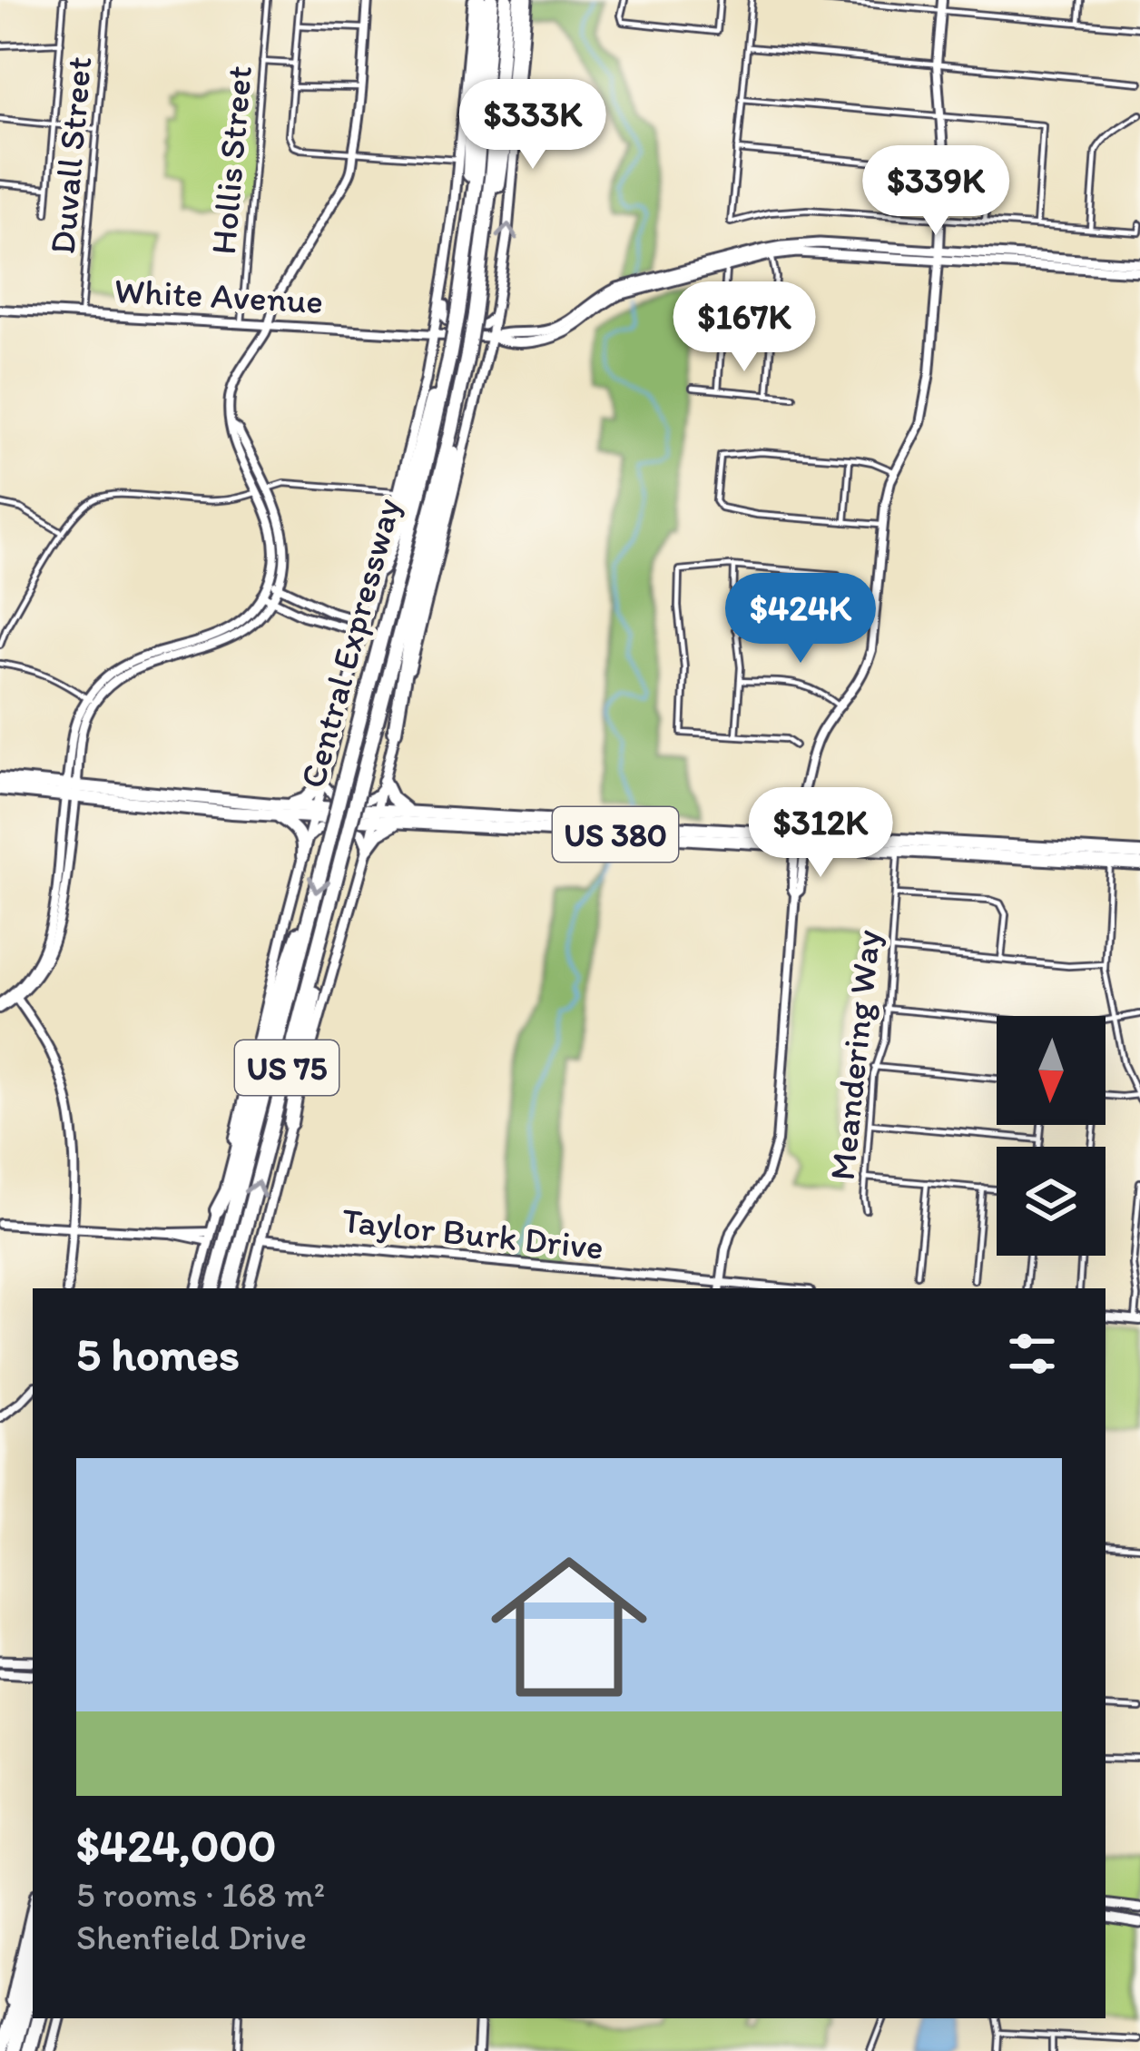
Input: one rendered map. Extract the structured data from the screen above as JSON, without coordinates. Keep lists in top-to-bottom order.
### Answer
{
  "streets": {
    "highway": ["Central Expressway", "US 380", "US 75"],
    "street": [
      "Duvall Street",
      "Hollis Street",
      "White Avenue",
      "Meandering Way",
      "Taylor Burk Drive"
    ]
  },
  "crossings": [
    ["Duvall Street", "White Avenue"],
    ["Hollis Street", "White Avenue"],
    ["US 380", "Meandering Way"]
  ],
  "north": "bottom",
  "page": {
    "price": [
      "$333K",
      "$339K",
      "$167K",
      "$424K",
      "$312K"
    ],
    "heading": "5 homes",
    "list": [
      {
        "name": "$424,000",
        "note": "5 rooms · 168 m² · Shenfield Drive"
      }
    ]
  }
}
